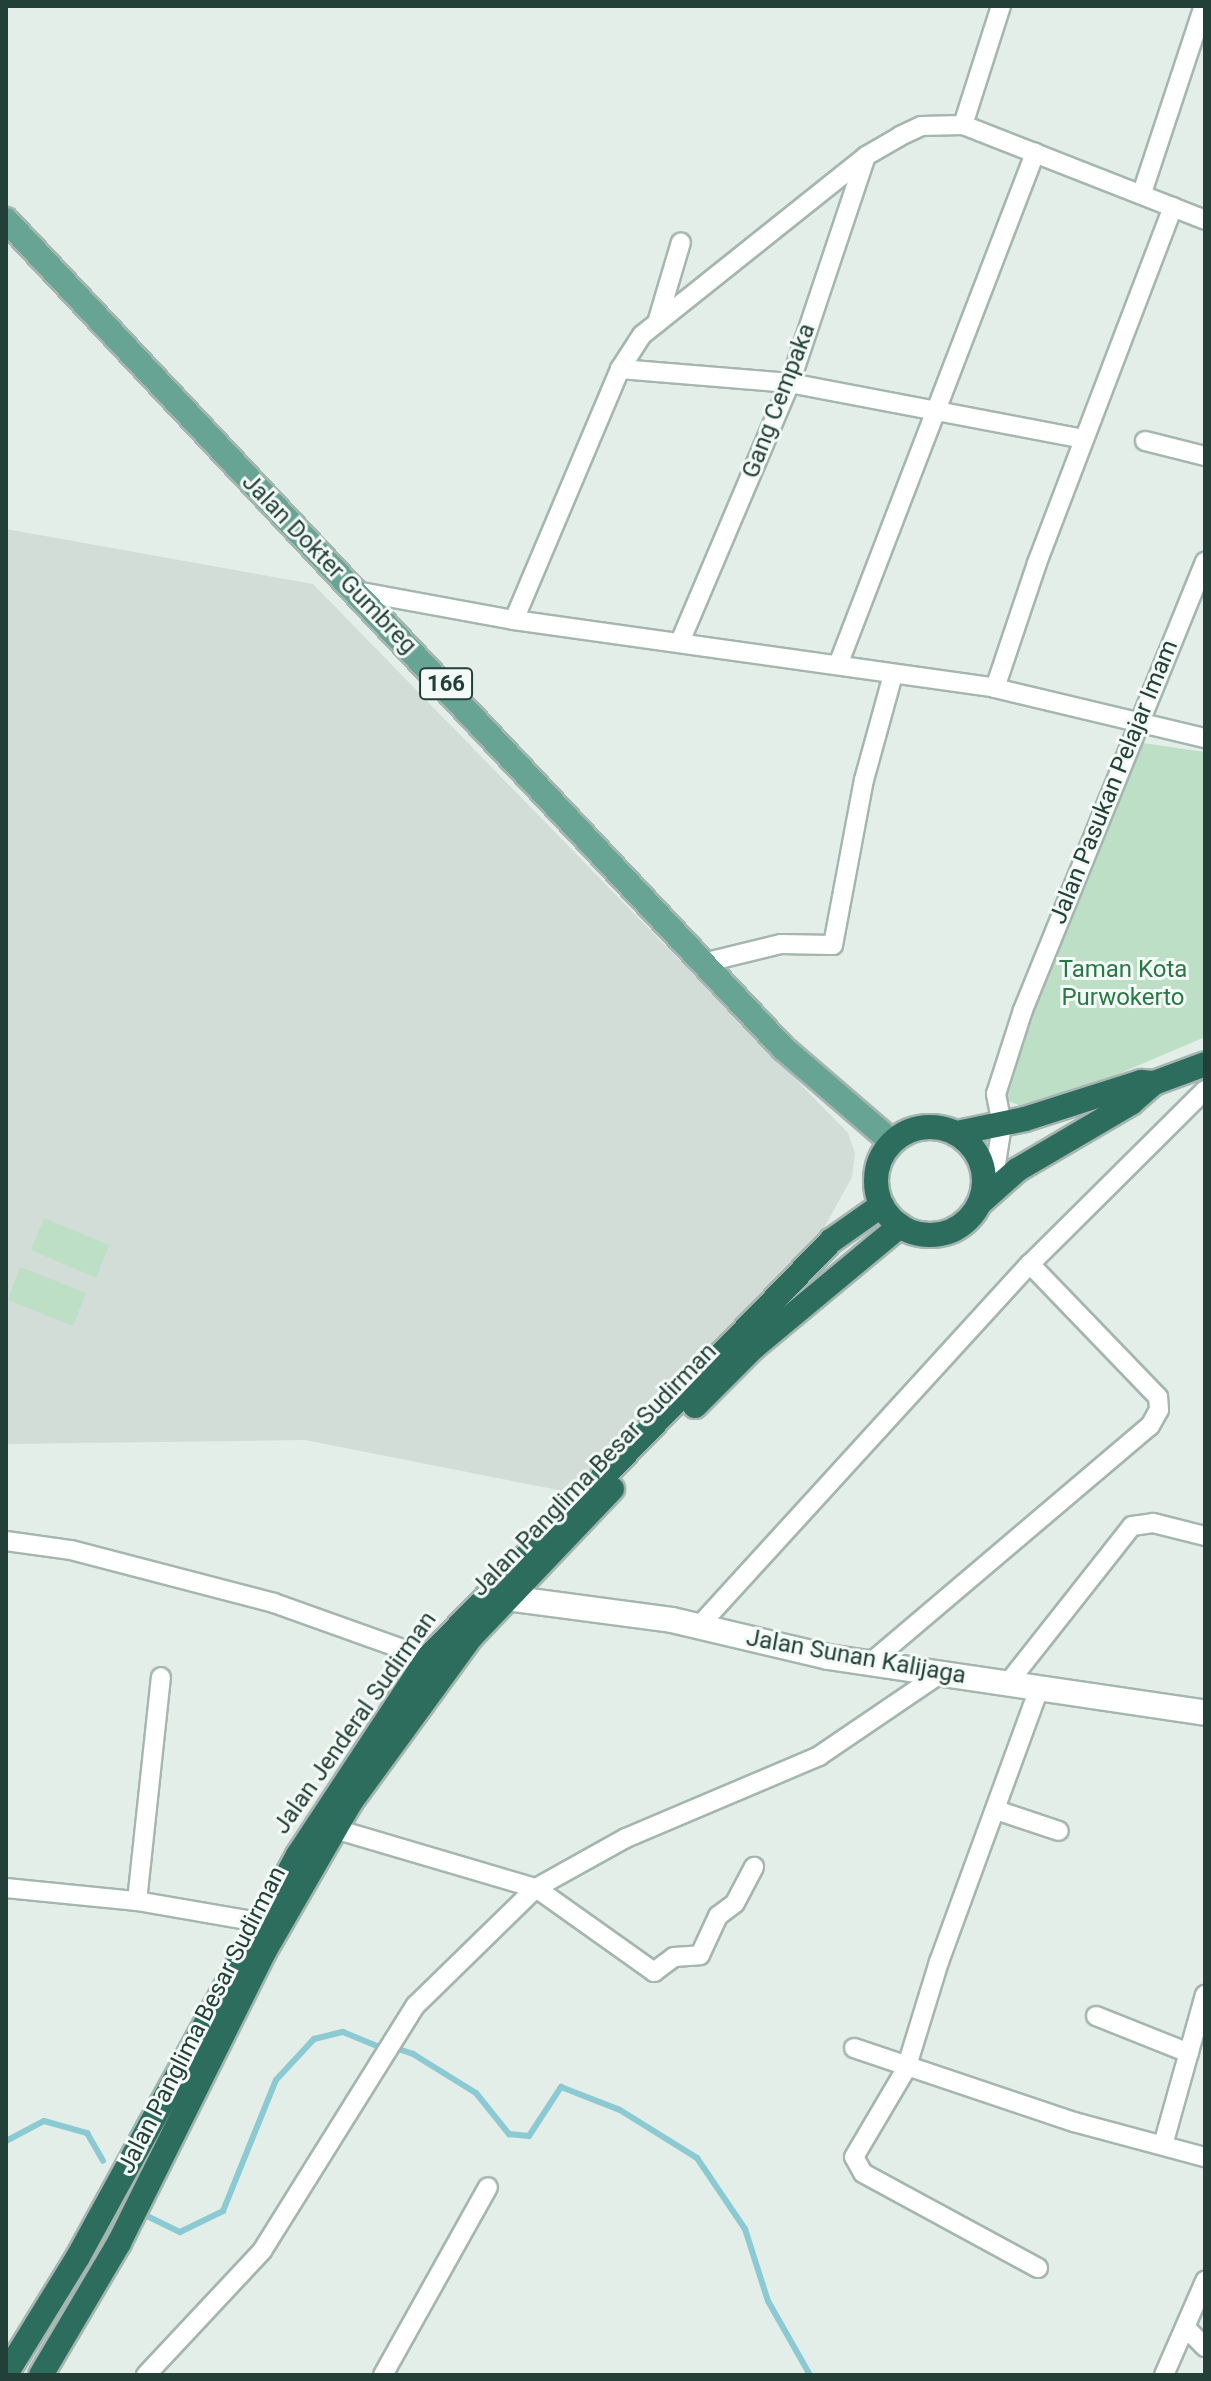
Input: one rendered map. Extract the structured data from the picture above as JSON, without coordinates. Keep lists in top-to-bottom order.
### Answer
{
  "streets": {
    "highway": ["Jalan Panglima Besar Sudirman", "Jalan Jenderal Sudirman"],
    "main road": ["Jalan Dokter Gumbreg", "166"],
    "street": ["Gang Cempaka", "Jalan Pasukan Pelajar Imam", "Jalan Sunan Kalijaga"]
  },
  "crossings": [
    ["Jalan Dokter Gumbreg", "Jalan Pasukan Pelajar Imam"],
    ["Jalan Dokter Gumbreg", "Jalan Panglima Besar Sudirman"],
    ["Jalan Dokter Gumbreg", "Jalan Jenderal Sudirman"],
    ["Jalan Pasukan Pelajar Imam", "Jalan Panglima Besar Sudirman"],
    ["Jalan Pasukan Pelajar Imam", "Jalan Jenderal Sudirman"],
    ["Jalan Panglima Besar Sudirman", "Jalan Sunan Kalijaga"],
    ["Jalan Panglima Besar Sudirman", "Jalan Jenderal Sudirman"]
  ],
  "parks": ["Taman Kota Purwokerto"]
}
